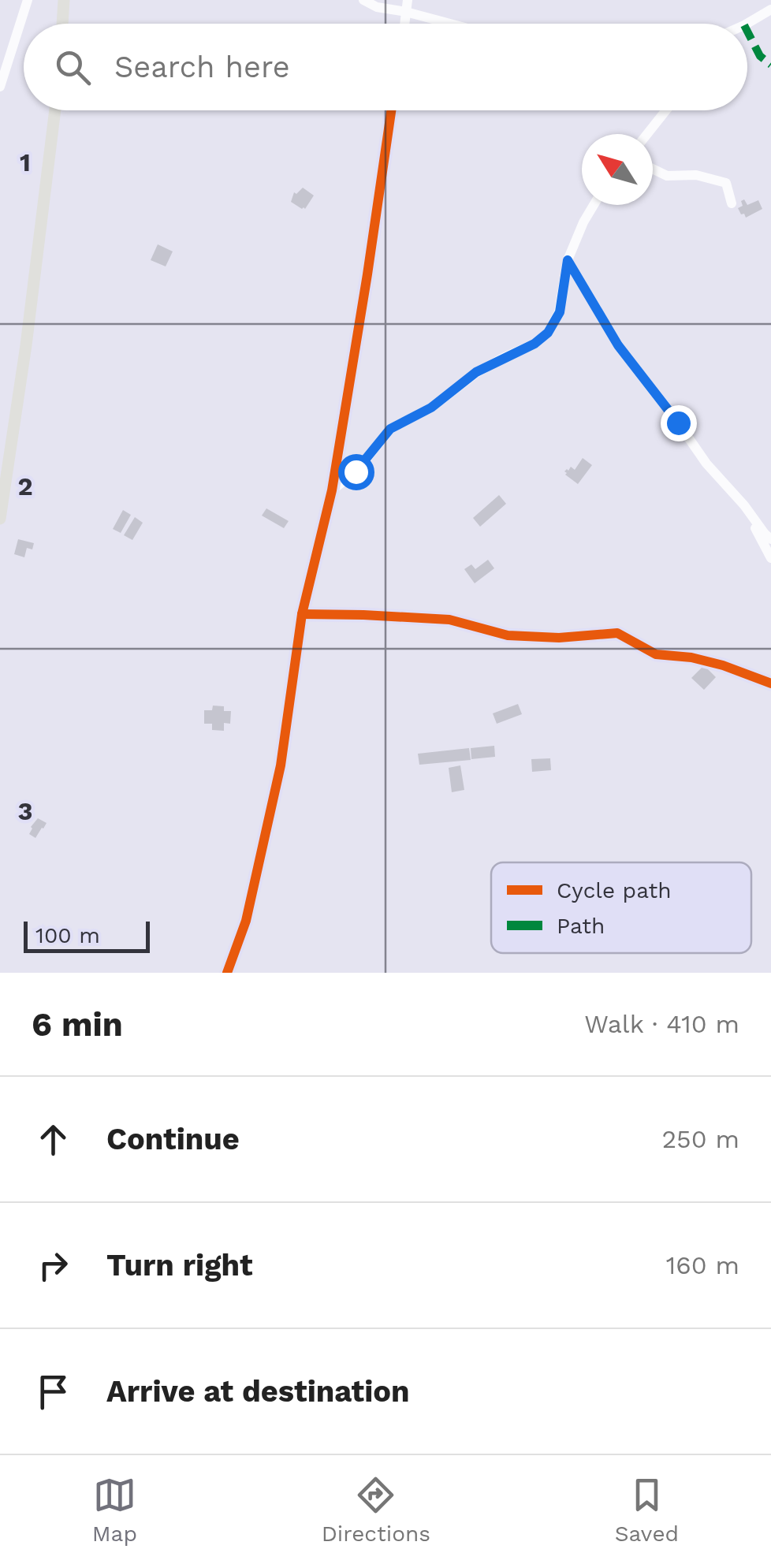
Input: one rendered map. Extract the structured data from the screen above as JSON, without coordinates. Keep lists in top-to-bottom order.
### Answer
{
  "legend": ["Cycle path", "Path"],
  "scale_bar": "100 m",
  "north": "top left",
  "page": {
    "search": "Search here",
    "scale": "100 m",
    "heading": ["6 min", "Walk · 410 m"],
    "list": [
      ["Continue", "250 m"],
      ["Turn right", "160 m"],
      "Arrive at destination"
    ],
    "nav": ["Map", "Directions", "Saved"]
  },
  "grid": {
    "rows": ["1", "2", "3"]
  }
}
